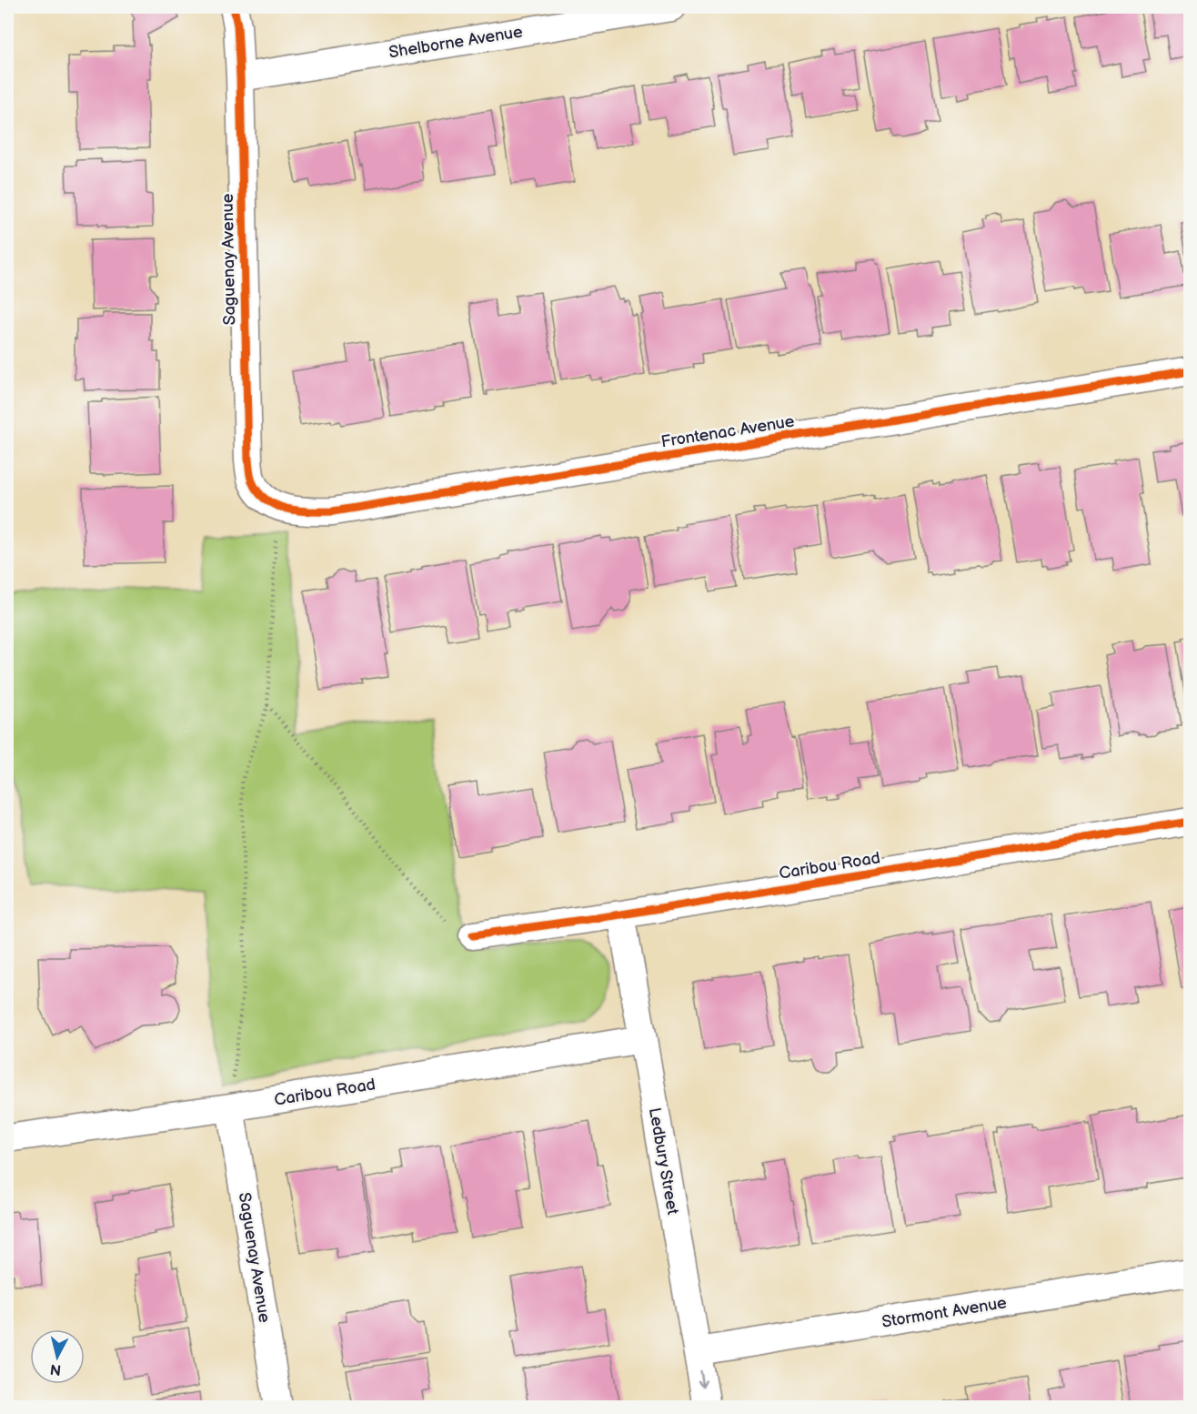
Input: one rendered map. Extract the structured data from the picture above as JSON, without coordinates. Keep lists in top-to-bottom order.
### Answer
{
  "streets": {
    "street": [
      "Shelborne Avenue",
      "Saguenay Avenue",
      "Frontenac Avenue",
      "Caribou Road",
      "Ledbury Street",
      "Stormont Avenue"
    ]
  },
  "crossings": [
    ["Shelborne Avenue", "Saguenay Avenue"],
    ["Saguenay Avenue", "Frontenac Avenue"],
    ["Saguenay Avenue", "Caribou Road"],
    ["Caribou Road", "Ledbury Street"],
    ["Ledbury Street", "Stormont Avenue"]
  ],
  "north": "bottom"
}
